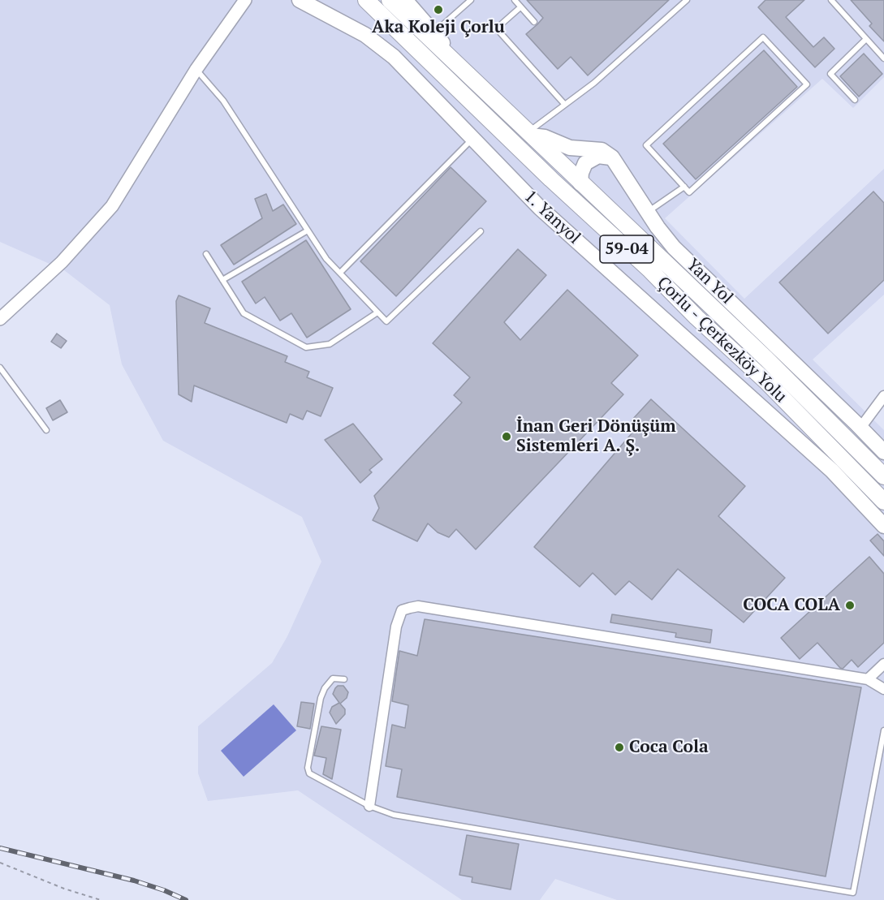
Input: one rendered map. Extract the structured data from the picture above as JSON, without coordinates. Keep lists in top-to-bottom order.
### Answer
{
  "streets": {
    "main road": [
      "1. Yanyol",
      "59-04",
      "Yan Yol",
      "Çorlu - Çerkezköy Yolu"
    ]
  },
  "places": [
    "Aka Koleji Çorlu",
    "İnan Geri Dönüşüm Sistemleri A. Ş.",
    "COCA COLA",
    "Coca Cola"
  ]
}
